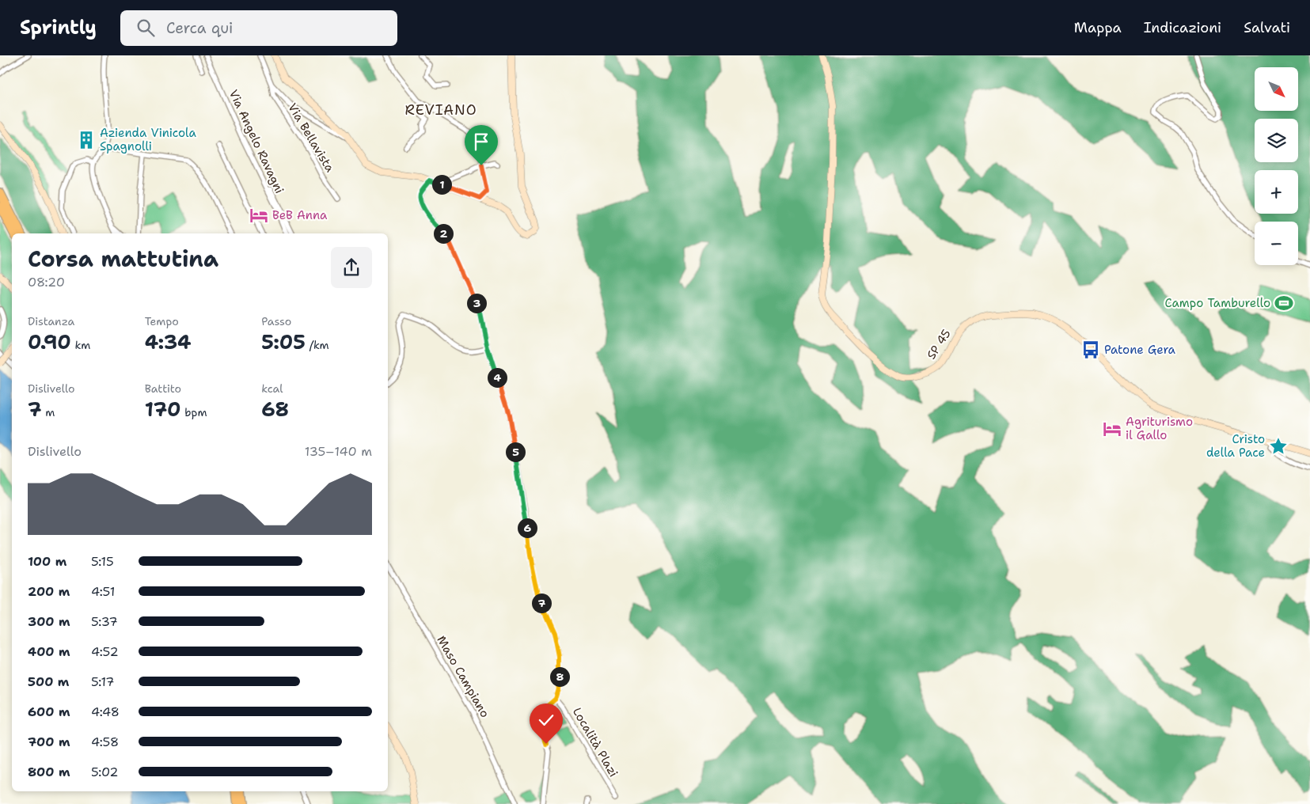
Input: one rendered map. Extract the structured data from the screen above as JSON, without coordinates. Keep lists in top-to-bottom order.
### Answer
{
  "streets": {
    "street": [
      "Via Bellavista",
      "Via Angelo Ravagni",
      "SP 45",
      "Maso Campiano",
      "Località Plazi"
    ]
  },
  "districts": ["REVIANO"],
  "places": {
    "building": ["Azienda Vinicola Spagnolli"],
    "hotel": ["BeB Anna", "Agriturismo il Gallo"],
    "sports": ["Campo Tamburello"],
    "bus stop": ["Patone Gera"],
    "place": ["Cristo della Pace"]
  },
  "north": "bottom right",
  "page": {
    "header": "Sprintly",
    "search": "Cerca qui",
    "nav": ["Mappa", "Indicazioni", "Salvati"],
    "map_buttons": ["+", "−"],
    "pins": [
      "1",
      "2",
      "3",
      "4",
      "5",
      "6",
      "7",
      "8"
    ],
    "heading": ["Corsa mattutina", "08:20"],
    "stats": [
      ["Distanza", "0.90 km"],
      ["Tempo", "4:34"],
      ["Passo", "5:05 /km"],
      ["Dislivello", "7 m"],
      ["Battito", "170 bpm"],
      ["kcal", "68"]
    ],
    "chart": ["Dislivello", "135–140 m"],
    "list": [
      {
        "name": "100 m",
        "note": "5:15"
      },
      {
        "name": "200 m",
        "note": "4:51"
      },
      {
        "name": "300 m",
        "note": "5:37"
      },
      {
        "name": "400 m",
        "note": "4:52"
      },
      {
        "name": "500 m",
        "note": "5:17"
      },
      {
        "name": "600 m",
        "note": "4:48"
      },
      {
        "name": "700 m",
        "note": "4:58"
      },
      {
        "name": "800 m",
        "note": "5:02"
      }
    ]
  }
}
